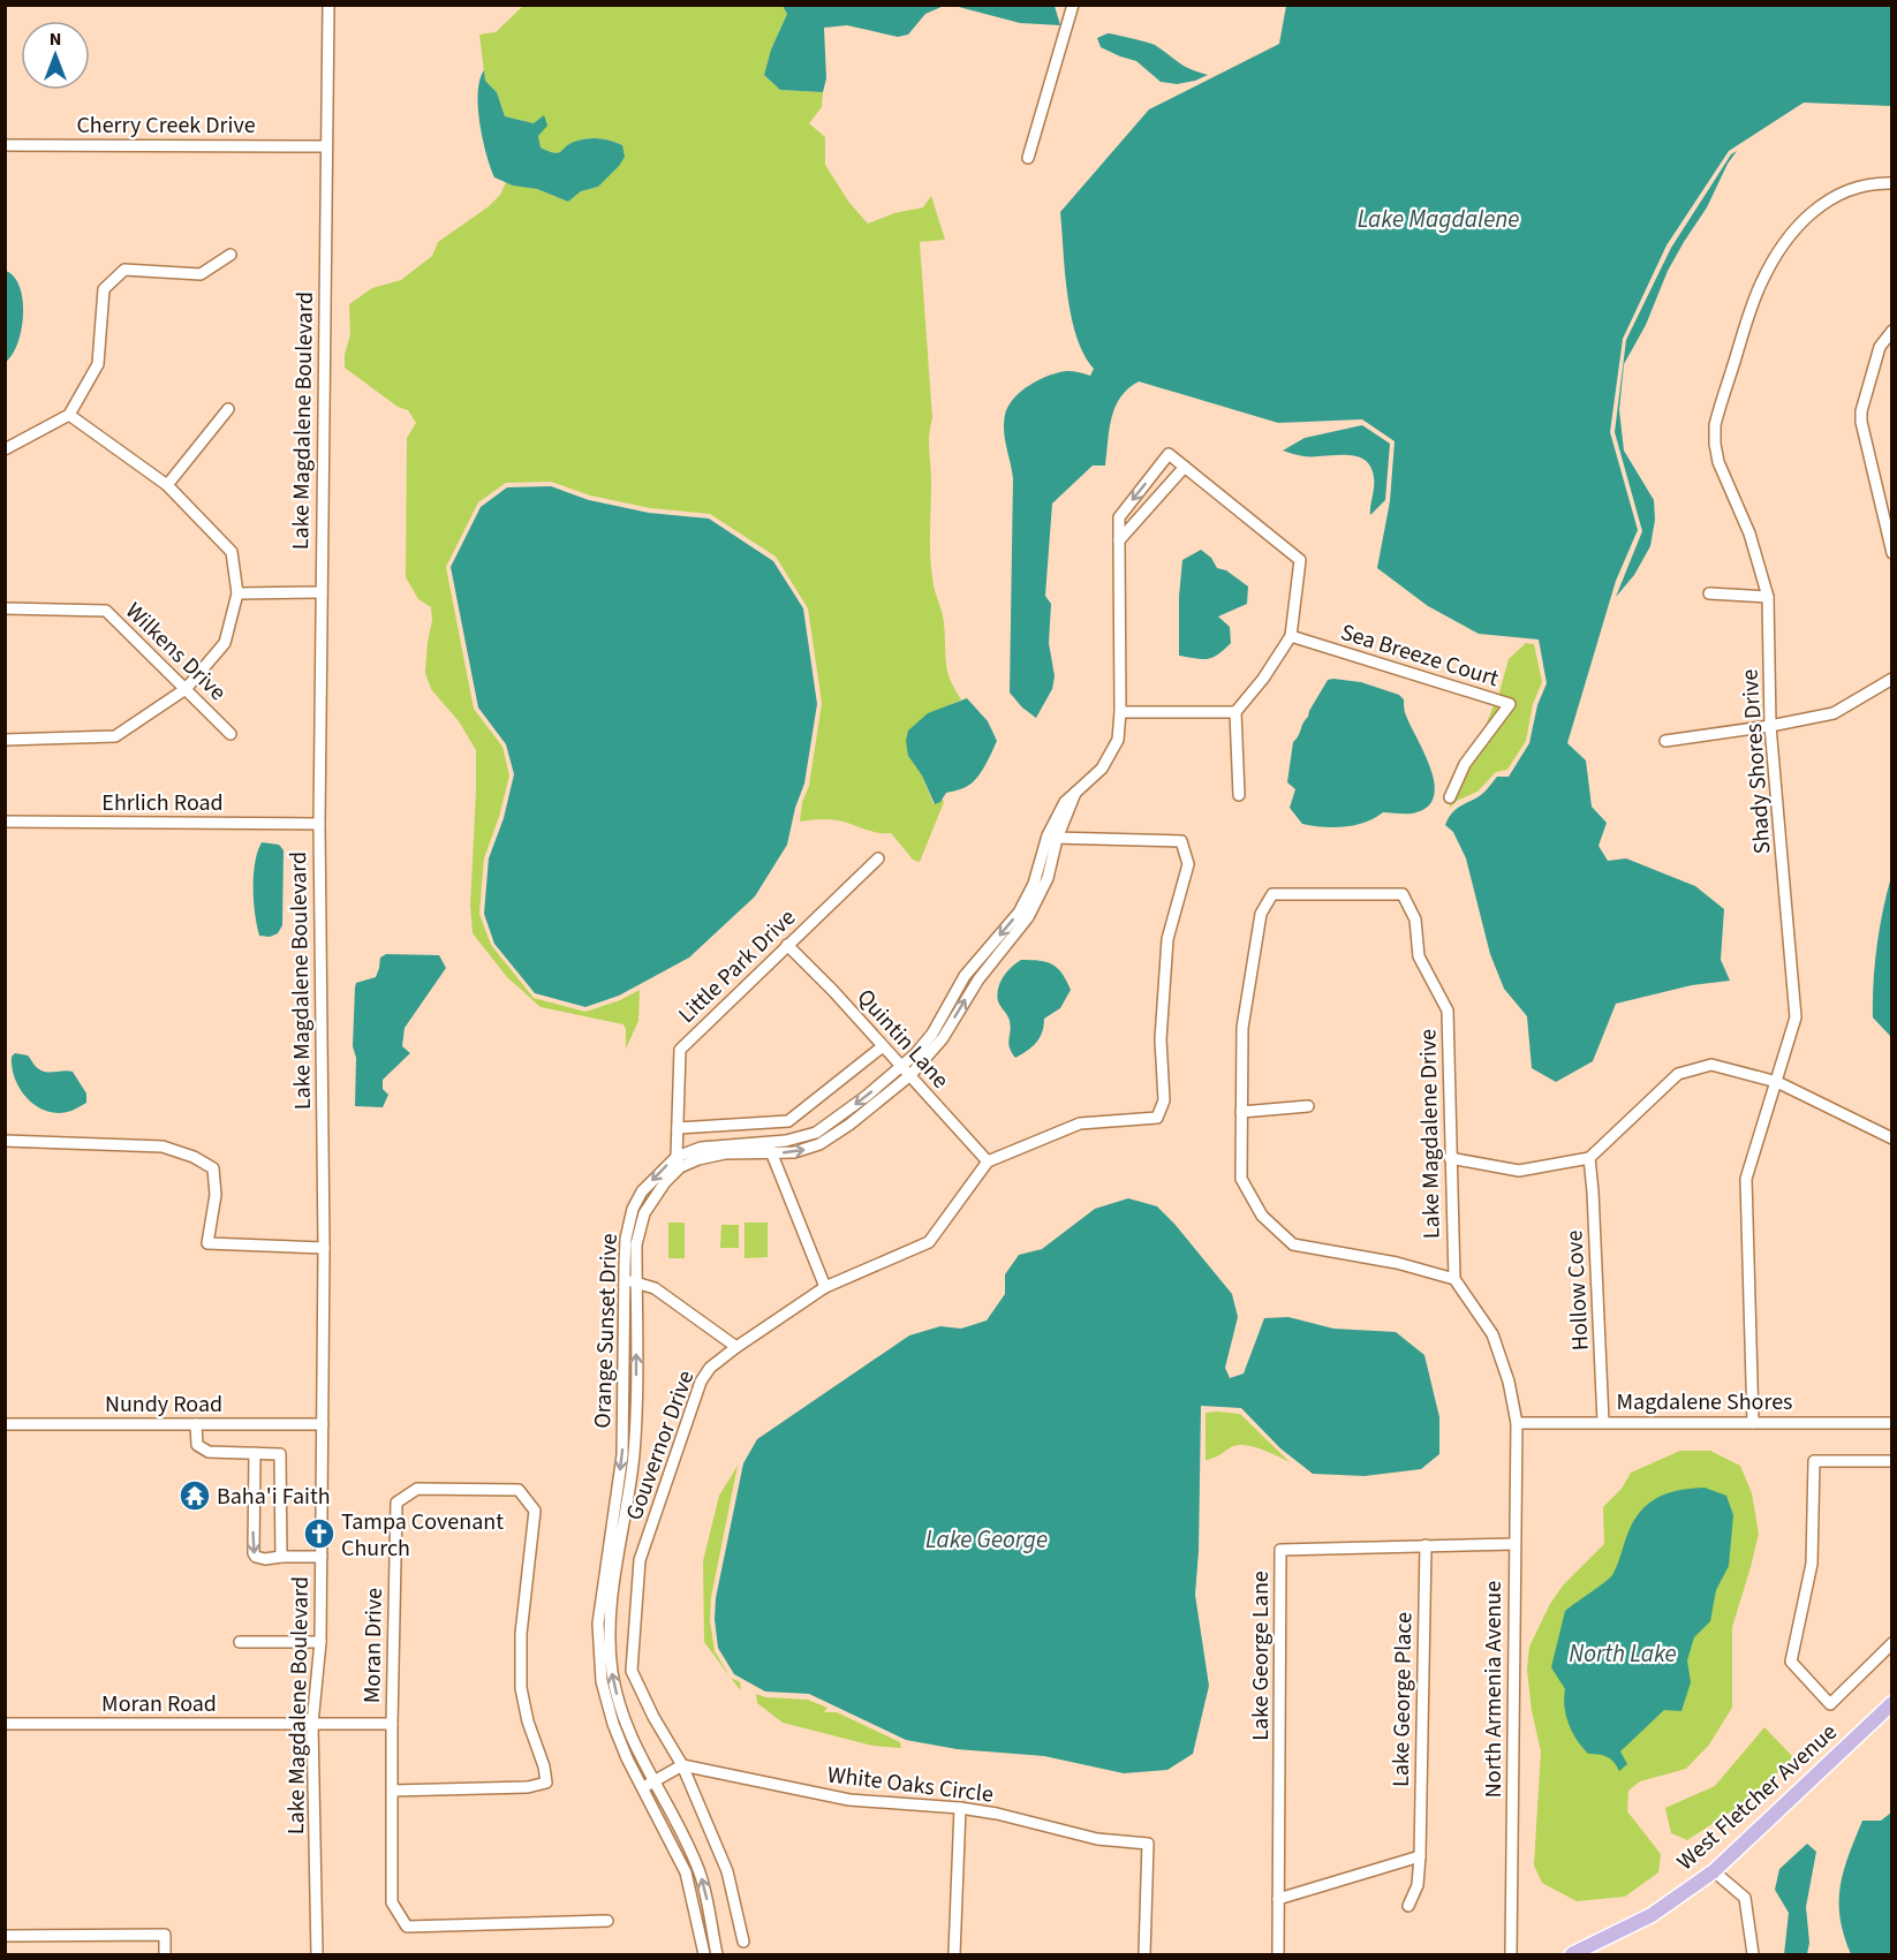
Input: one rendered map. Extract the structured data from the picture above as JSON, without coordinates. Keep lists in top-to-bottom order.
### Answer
{
  "streets": {
    "main road": ["West Fletcher Avenue"],
    "street": [
      "Cherry Creek Drive",
      "Lake Magdalene Boulevard",
      "Wilkens Drive",
      "Sea Breeze Court",
      "Shady Shores Drive",
      "Ehrlich Road",
      "Little Park Drive",
      "Quintin Lane",
      "Lake Magdalene Drive",
      "Hollow Cove",
      "Orange Sunset Drive",
      "Magdalene Shores",
      "Nundy Road",
      "Gouvernor Drive",
      "Moran Drive",
      "Lake George Lane",
      "North Armenia Avenue",
      "Lake George Place",
      "Moran Road",
      "White Oaks Circle"
    ]
  },
  "crossings": [
    ["Cherry Creek Drive", "Lake Magdalene Boulevard"],
    ["Lake Magdalene Boulevard", "Ehrlich Road"],
    ["Lake Magdalene Boulevard", "Nundy Road"],
    ["Lake Magdalene Boulevard", "Moran Road"],
    ["Shady Shores Drive", "Magdalene Shores"],
    ["Little Park Drive", "Quintin Lane"],
    ["Little Park Drive", "Orange Sunset Drive"],
    ["Little Park Drive", "Gouvernor Drive"],
    ["Quintin Lane", "Orange Sunset Drive"],
    ["Quintin Lane", "Gouvernor Drive"],
    ["Hollow Cove", "Magdalene Shores"],
    ["Orange Sunset Drive", "Gouvernor Drive"],
    ["Magdalene Shores", "North Armenia Avenue"],
    ["Gouvernor Drive", "White Oaks Circle"],
    ["Moran Drive", "Moran Road"],
    ["Lake George Lane", "North Armenia Avenue"],
    ["Lake George Lane", "Lake George Place"]
  ],
  "water": ["Lake Magdalene", "Lake George", "North Lake"],
  "places": {
    "temple": ["Baha'i Faith"],
    "church": ["Tampa Covenant Church"]
  },
  "north": "top"
}
